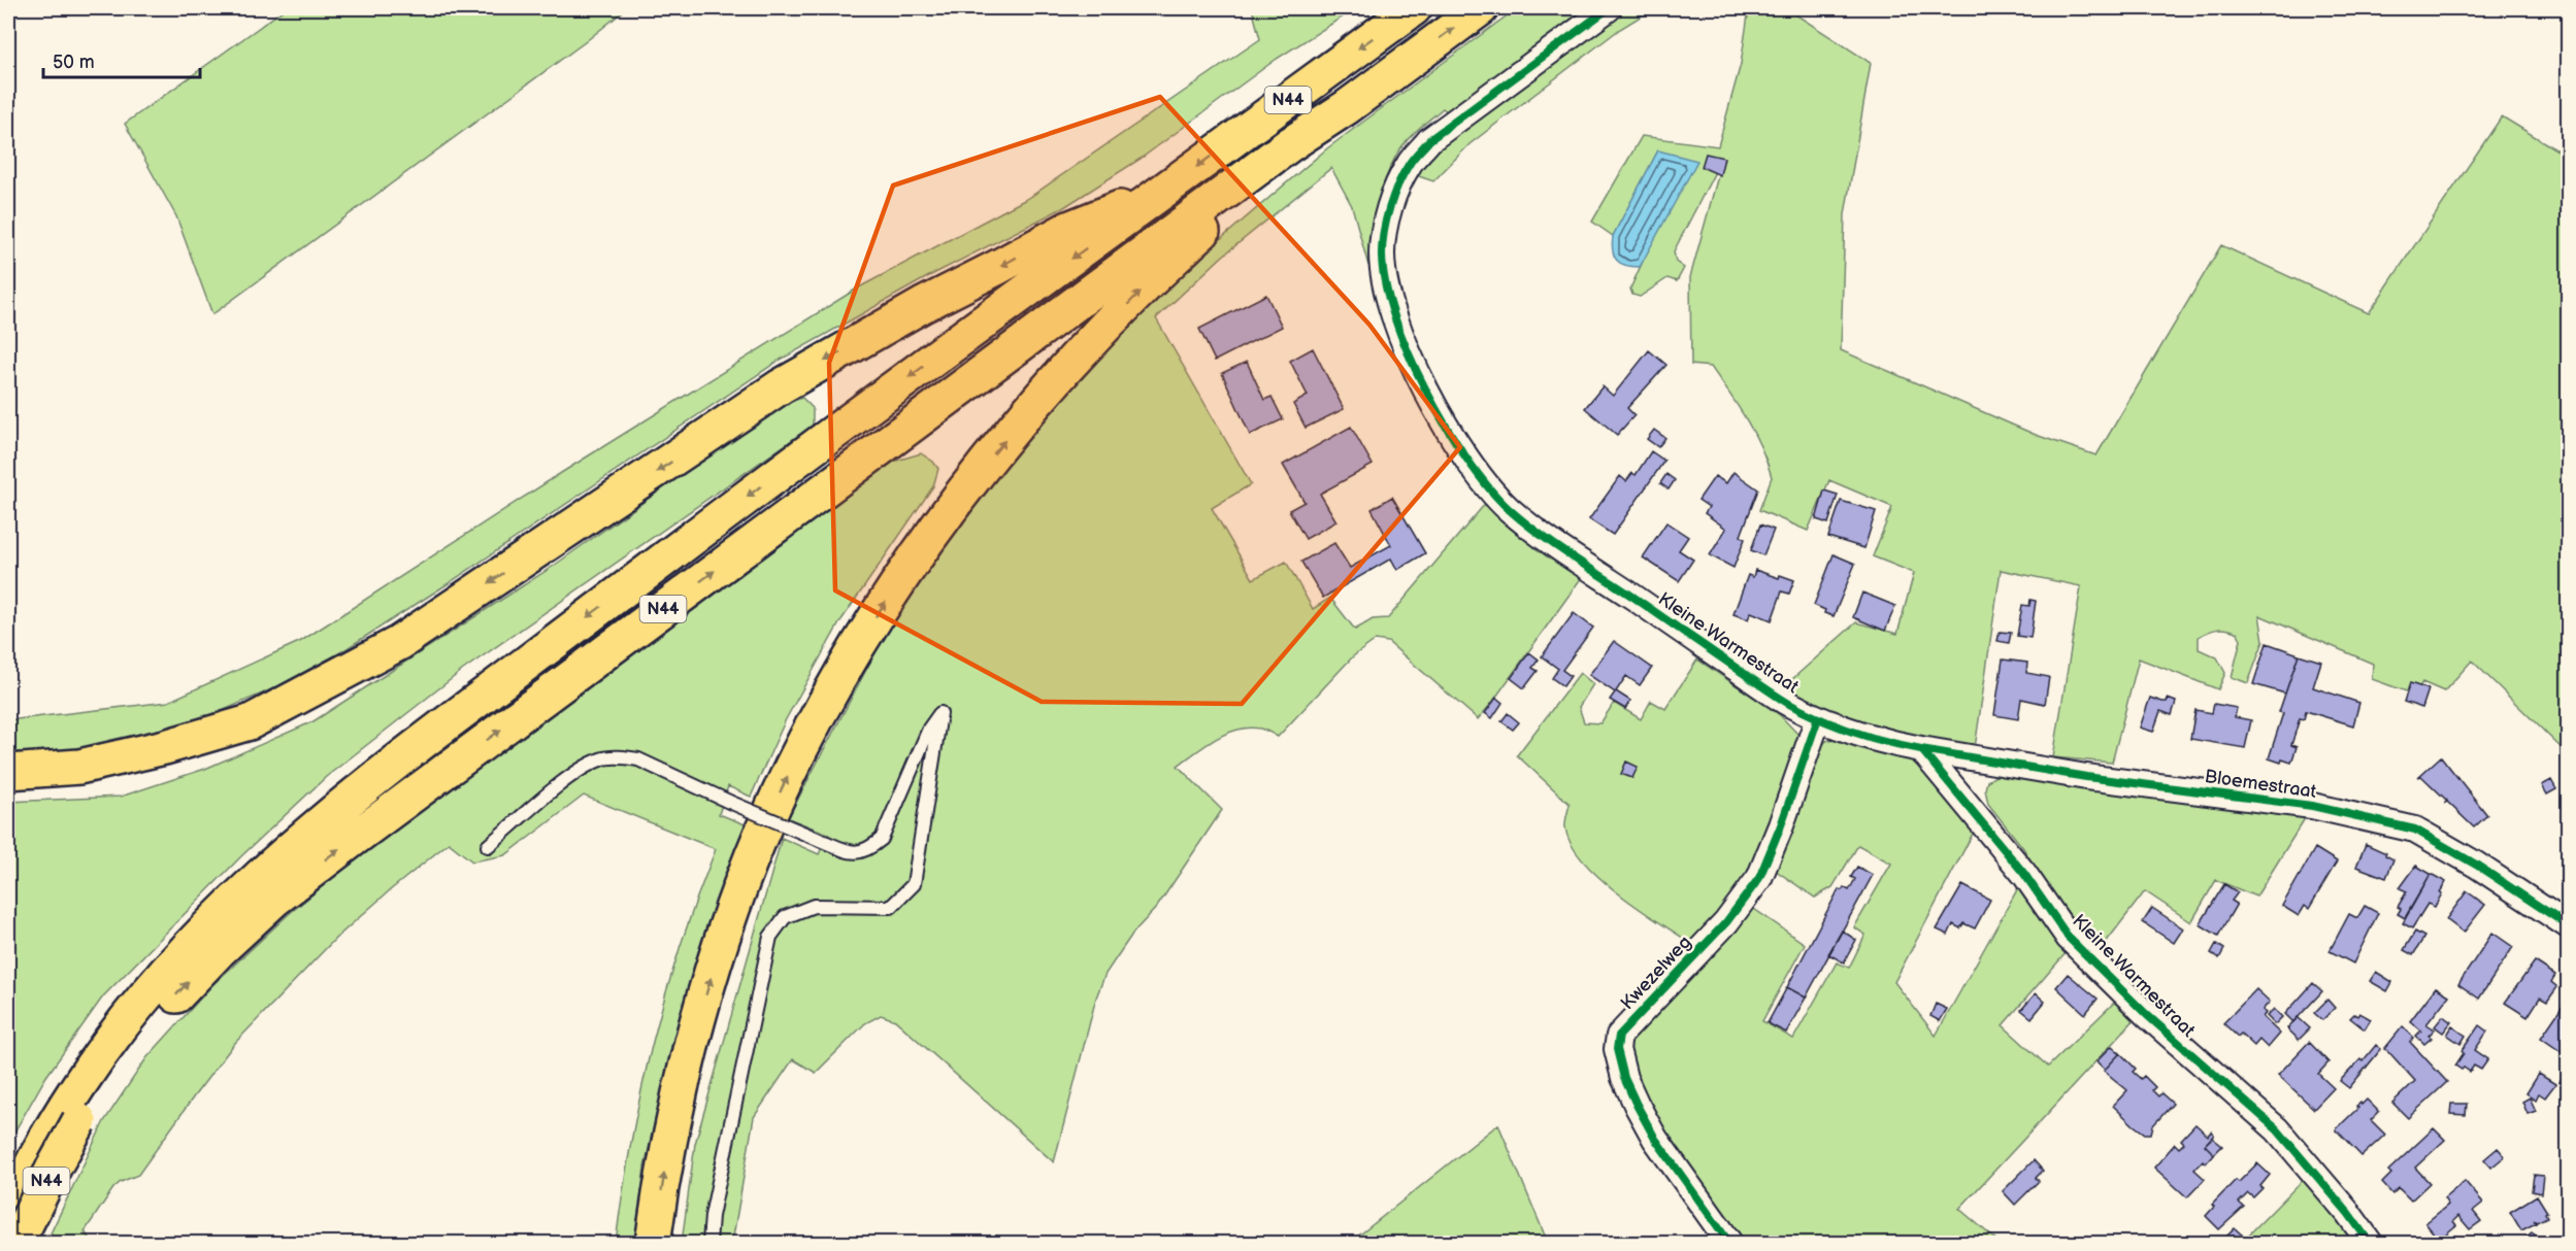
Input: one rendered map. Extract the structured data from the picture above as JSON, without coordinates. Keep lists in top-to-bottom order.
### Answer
{
  "streets": {
    "highway": ["N44"],
    "street": ["Kleine Warmestraat", "Bloemestraat", "Kwezelweg"]
  },
  "crossings": [
    ["Kleine Warmestraat", "Bloemestraat"],
    ["Kleine Warmestraat", "Kwezelweg"]
  ],
  "scale_bar": "50 m"
}
